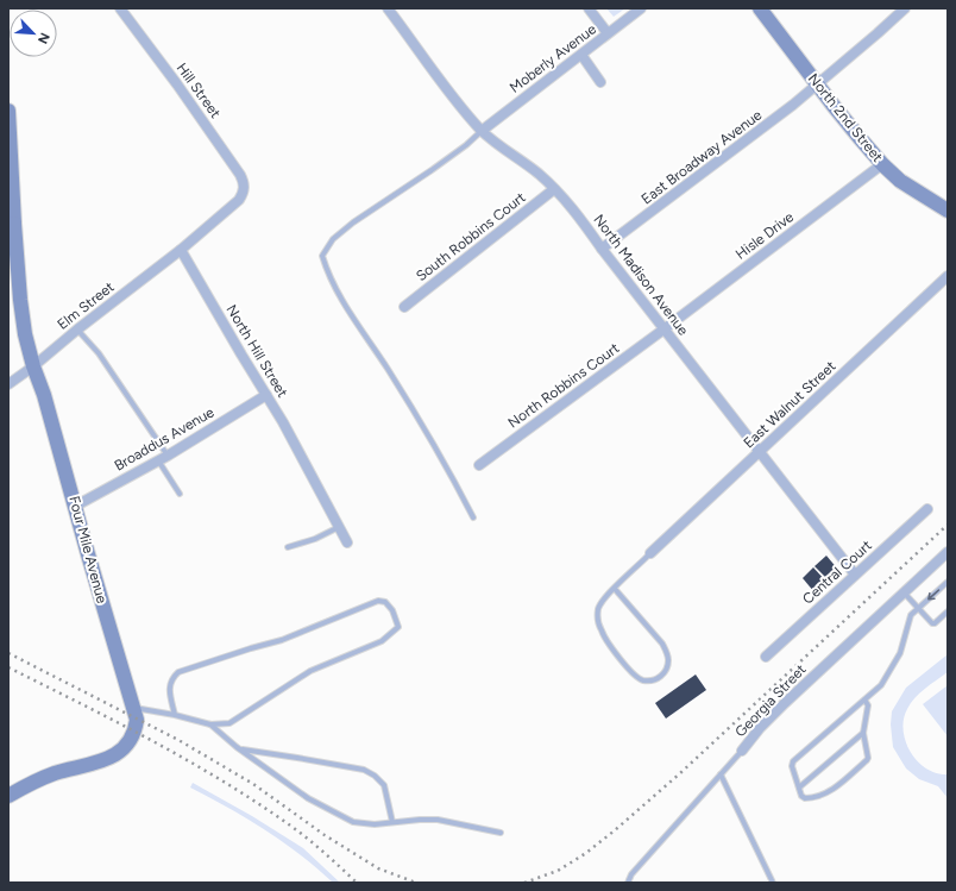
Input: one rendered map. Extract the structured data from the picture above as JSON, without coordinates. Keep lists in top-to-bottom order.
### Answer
{
  "streets": {
    "street": [
      "Moberly Avenue",
      "Hill Street",
      "North 2nd Street",
      "East Broadway Avenue",
      "Hisle Drive",
      "South Robbins Court",
      "North Madison Avenue",
      "Elm Street",
      "North Hill Street",
      "North Robbins Court",
      "East Walnut Street",
      "Broaddus Avenue",
      "Four Mile Avenue",
      "Central Court",
      "Georgia Street"
    ]
  },
  "crossings": [
    ["Moberly Avenue", "North Madison Avenue"],
    ["Hill Street", "Elm Street"],
    ["Hill Street", "North Hill Street"],
    ["North 2nd Street", "East Broadway Avenue"],
    ["North 2nd Street", "Hisle Drive"],
    ["East Broadway Avenue", "North Madison Avenue"],
    ["Hisle Drive", "North Madison Avenue"],
    ["Hisle Drive", "North Robbins Court"],
    ["South Robbins Court", "North Madison Avenue"],
    ["North Madison Avenue", "North Robbins Court"],
    ["North Madison Avenue", "East Walnut Street"],
    ["North Madison Avenue", "Central Court"],
    ["Elm Street", "North Hill Street"],
    ["Elm Street", "Four Mile Avenue"],
    ["North Hill Street", "Broaddus Avenue"],
    ["Broaddus Avenue", "Four Mile Avenue"]
  ],
  "north": "bottom right"
}
